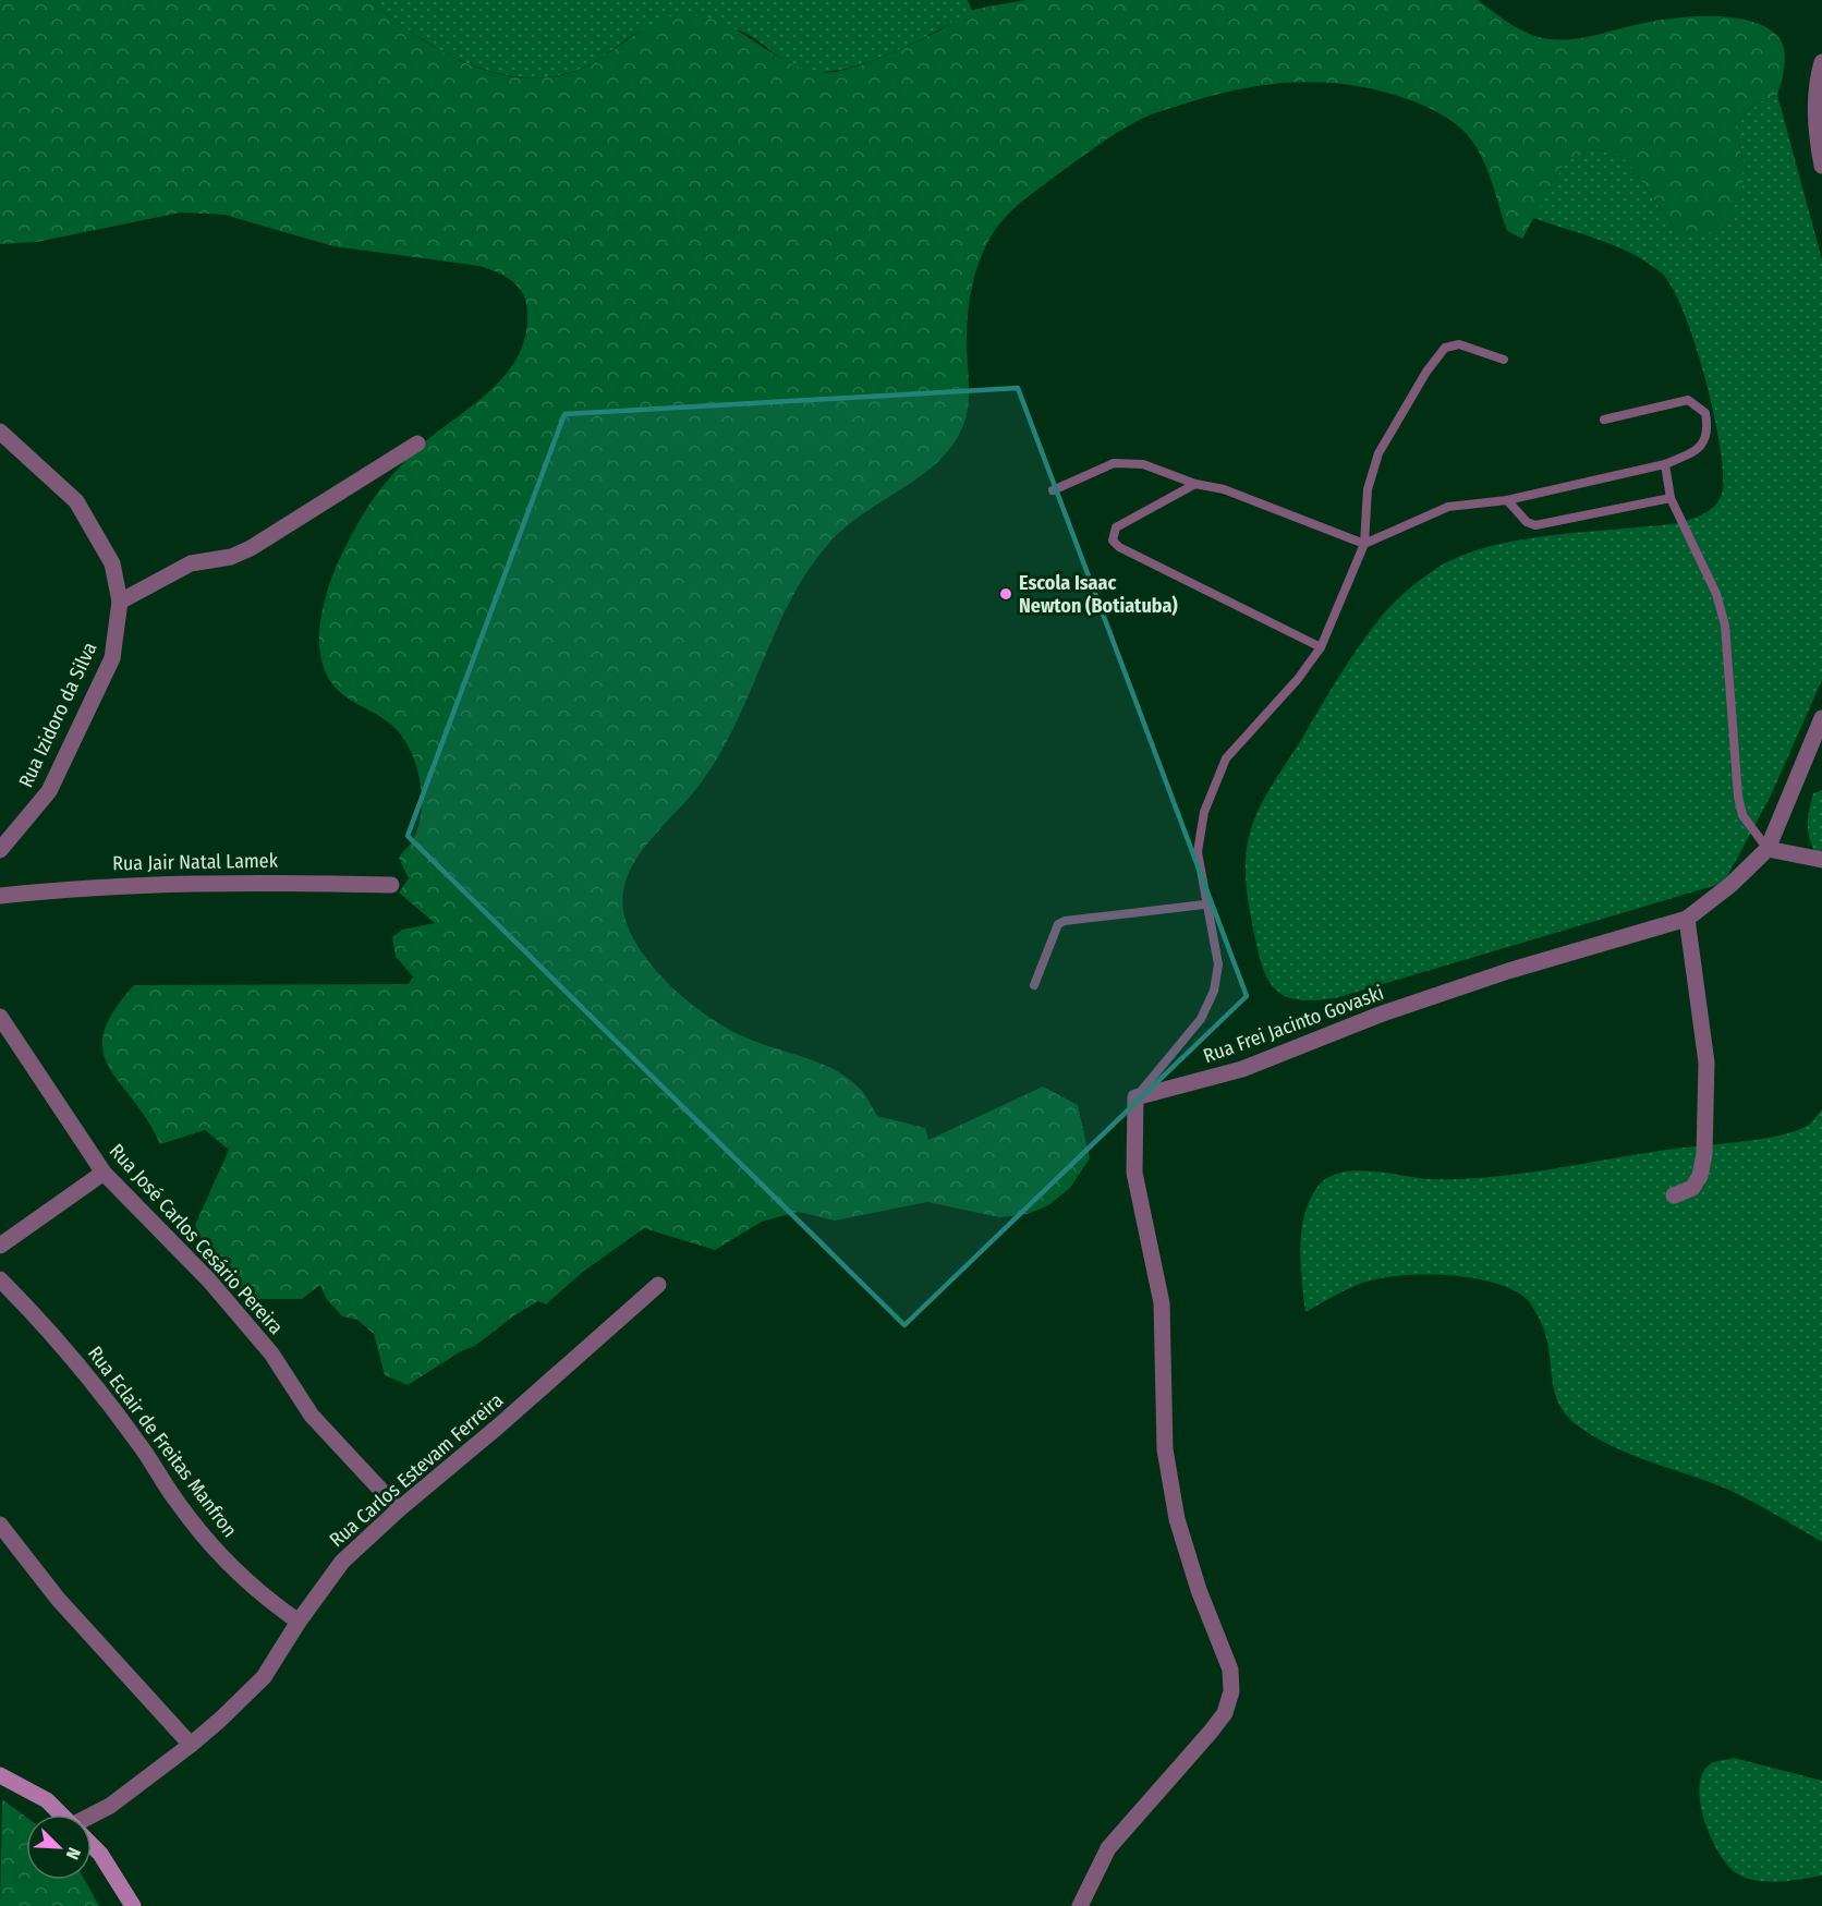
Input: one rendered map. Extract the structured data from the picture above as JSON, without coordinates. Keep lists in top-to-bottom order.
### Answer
{
  "streets": {
    "street": [
      "Rua Izidoro da Silva",
      "Rua Jair Natal Lamek",
      "Rua Frei Jacinto Govaski",
      "Rua José Carlos Cesário Pereira",
      "Rua Eclair de Freitas Manfron",
      "Rua Carlos Estevam Ferreira"
    ]
  },
  "crossings": [
    ["Rua José Carlos Cesário Pereira", "Rua Carlos Estevam Ferreira"],
    ["Rua Eclair de Freitas Manfron", "Rua Carlos Estevam Ferreira"]
  ],
  "places": ["Escola Isaac Newton (Botiatuba)"],
  "north": "bottom right"
}
